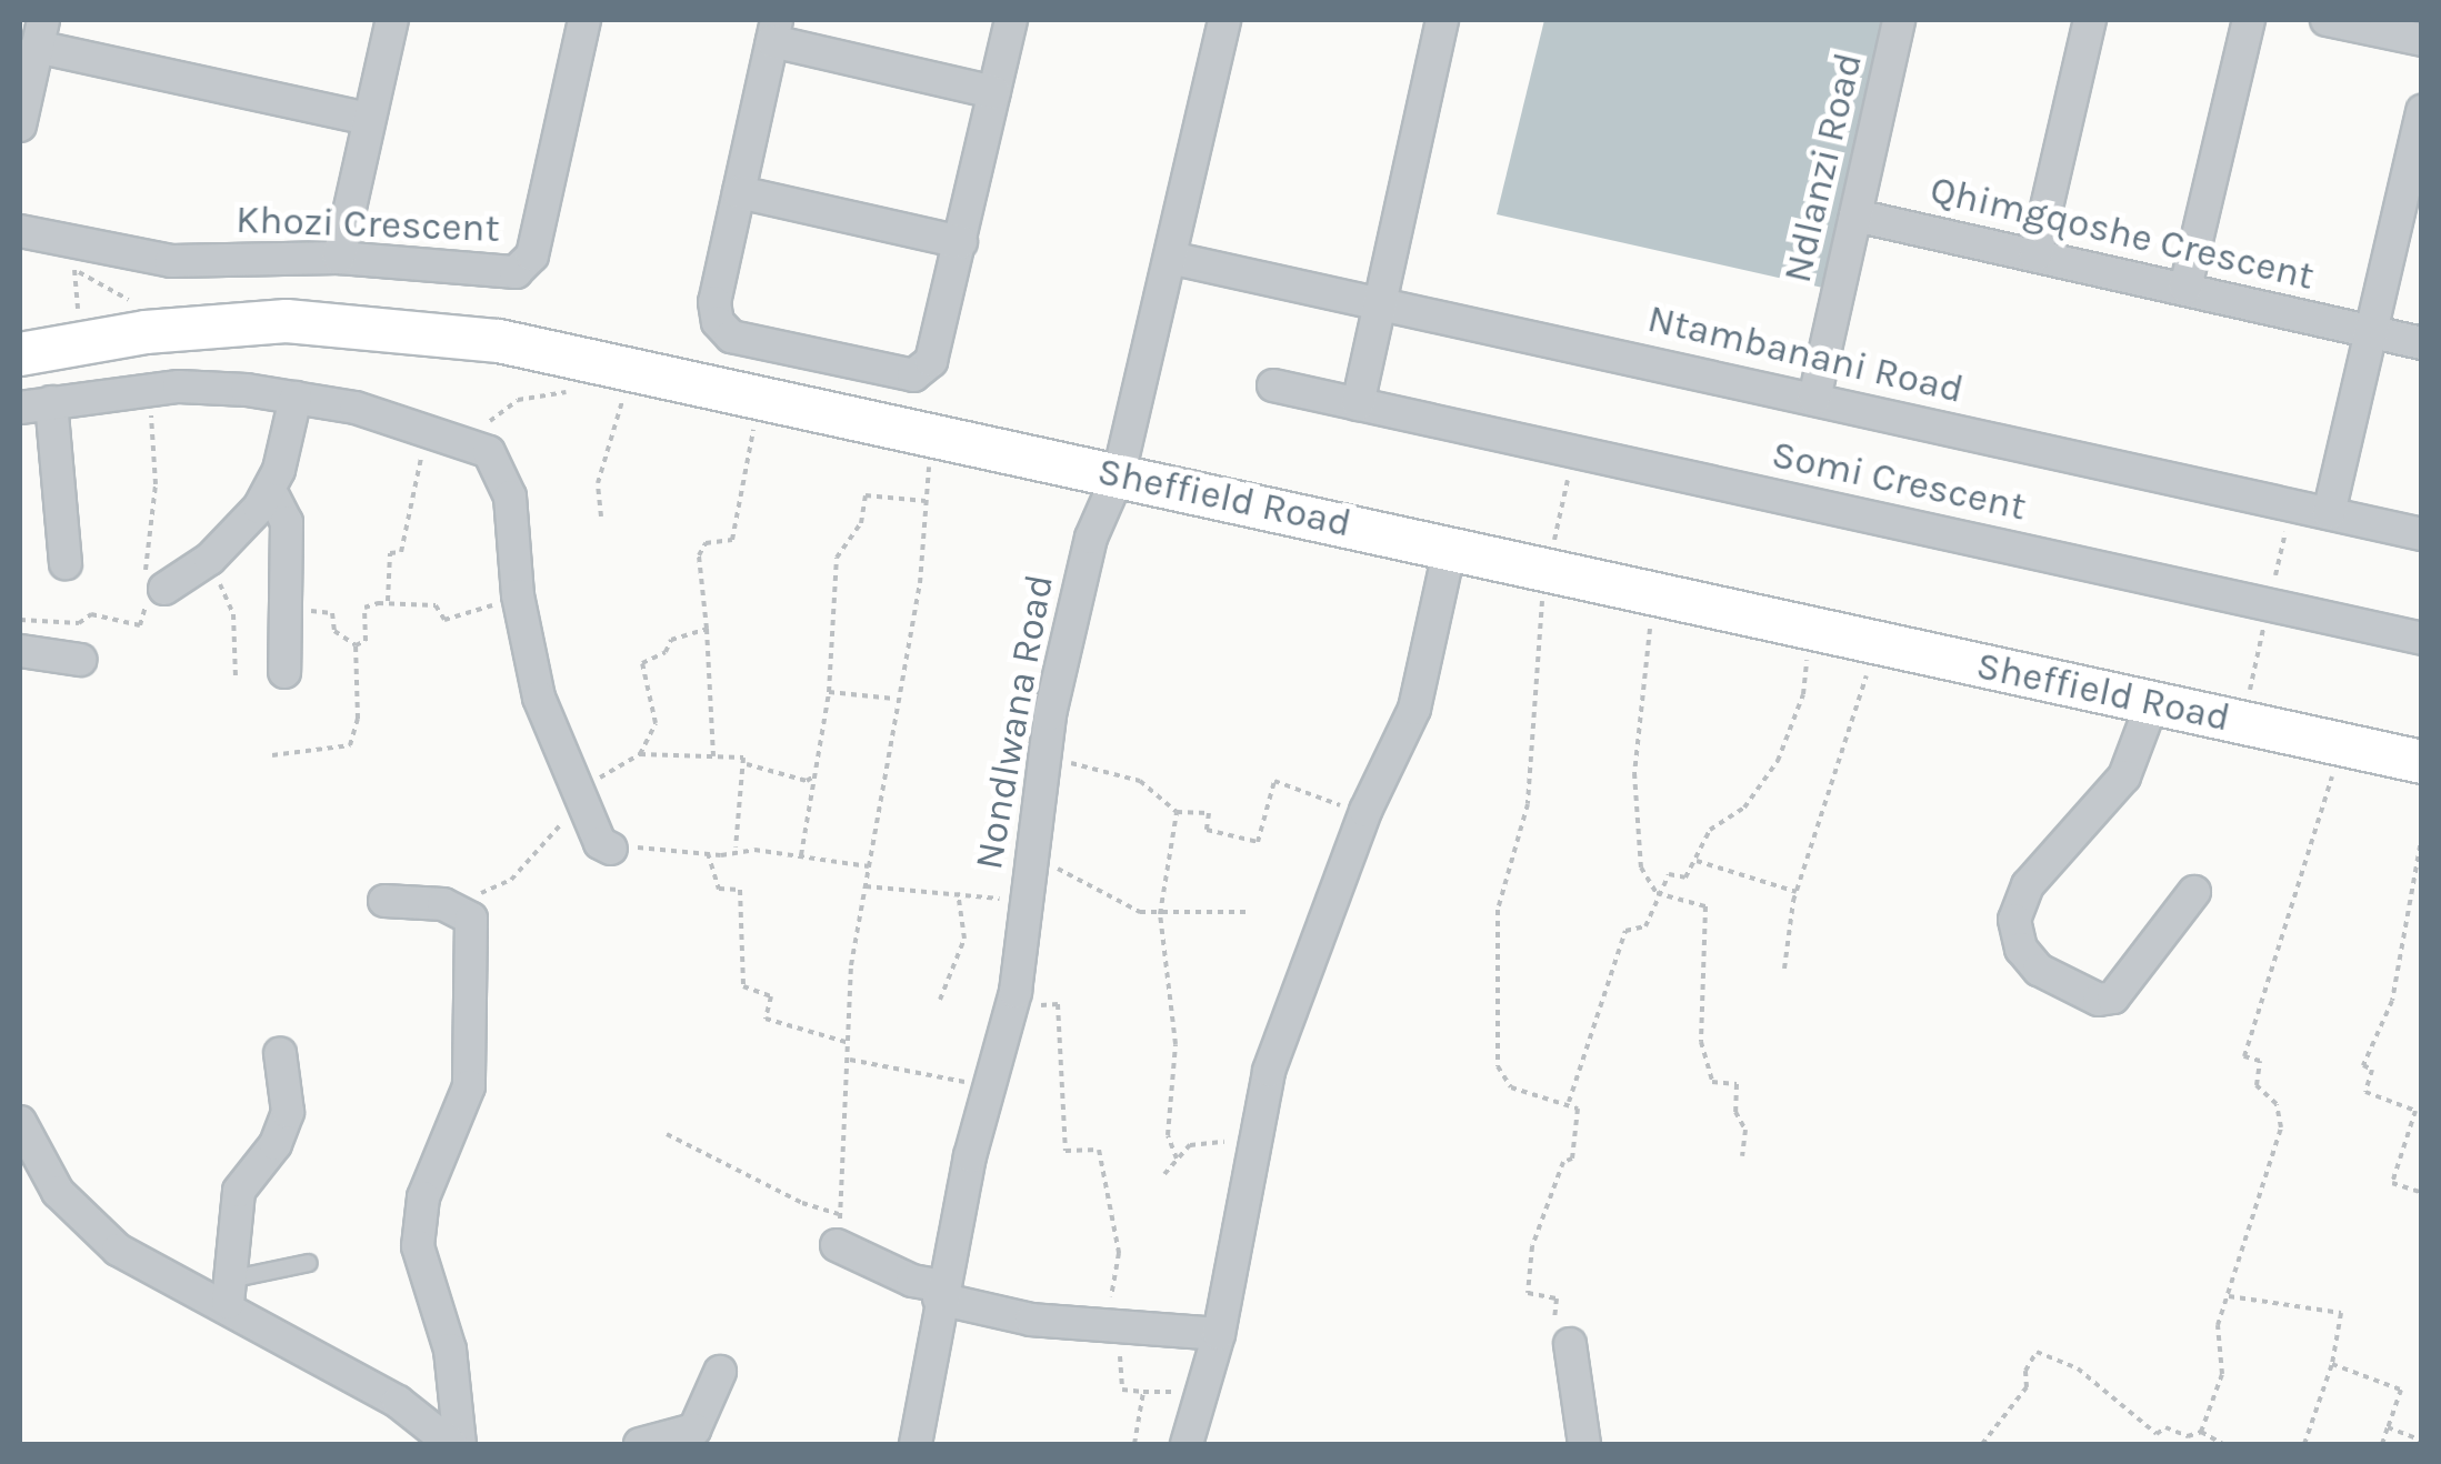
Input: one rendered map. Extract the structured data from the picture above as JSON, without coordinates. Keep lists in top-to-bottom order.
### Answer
{
  "streets": {
    "street": [
      "Ndlanzi Road",
      "Khozi Crescent",
      "Qhimgqoshe Crescent",
      "Ntambanani Road",
      "Somi Crescent",
      "Sheffield Road",
      "Nondlwana Road"
    ]
  },
  "crossings": [
    ["Ndlanzi Road", "Qhimgqoshe Crescent"],
    ["Ndlanzi Road", "Ntambanani Road"],
    ["Ntambanani Road", "Nondlwana Road"],
    ["Sheffield Road", "Nondlwana Road"]
  ]
}
